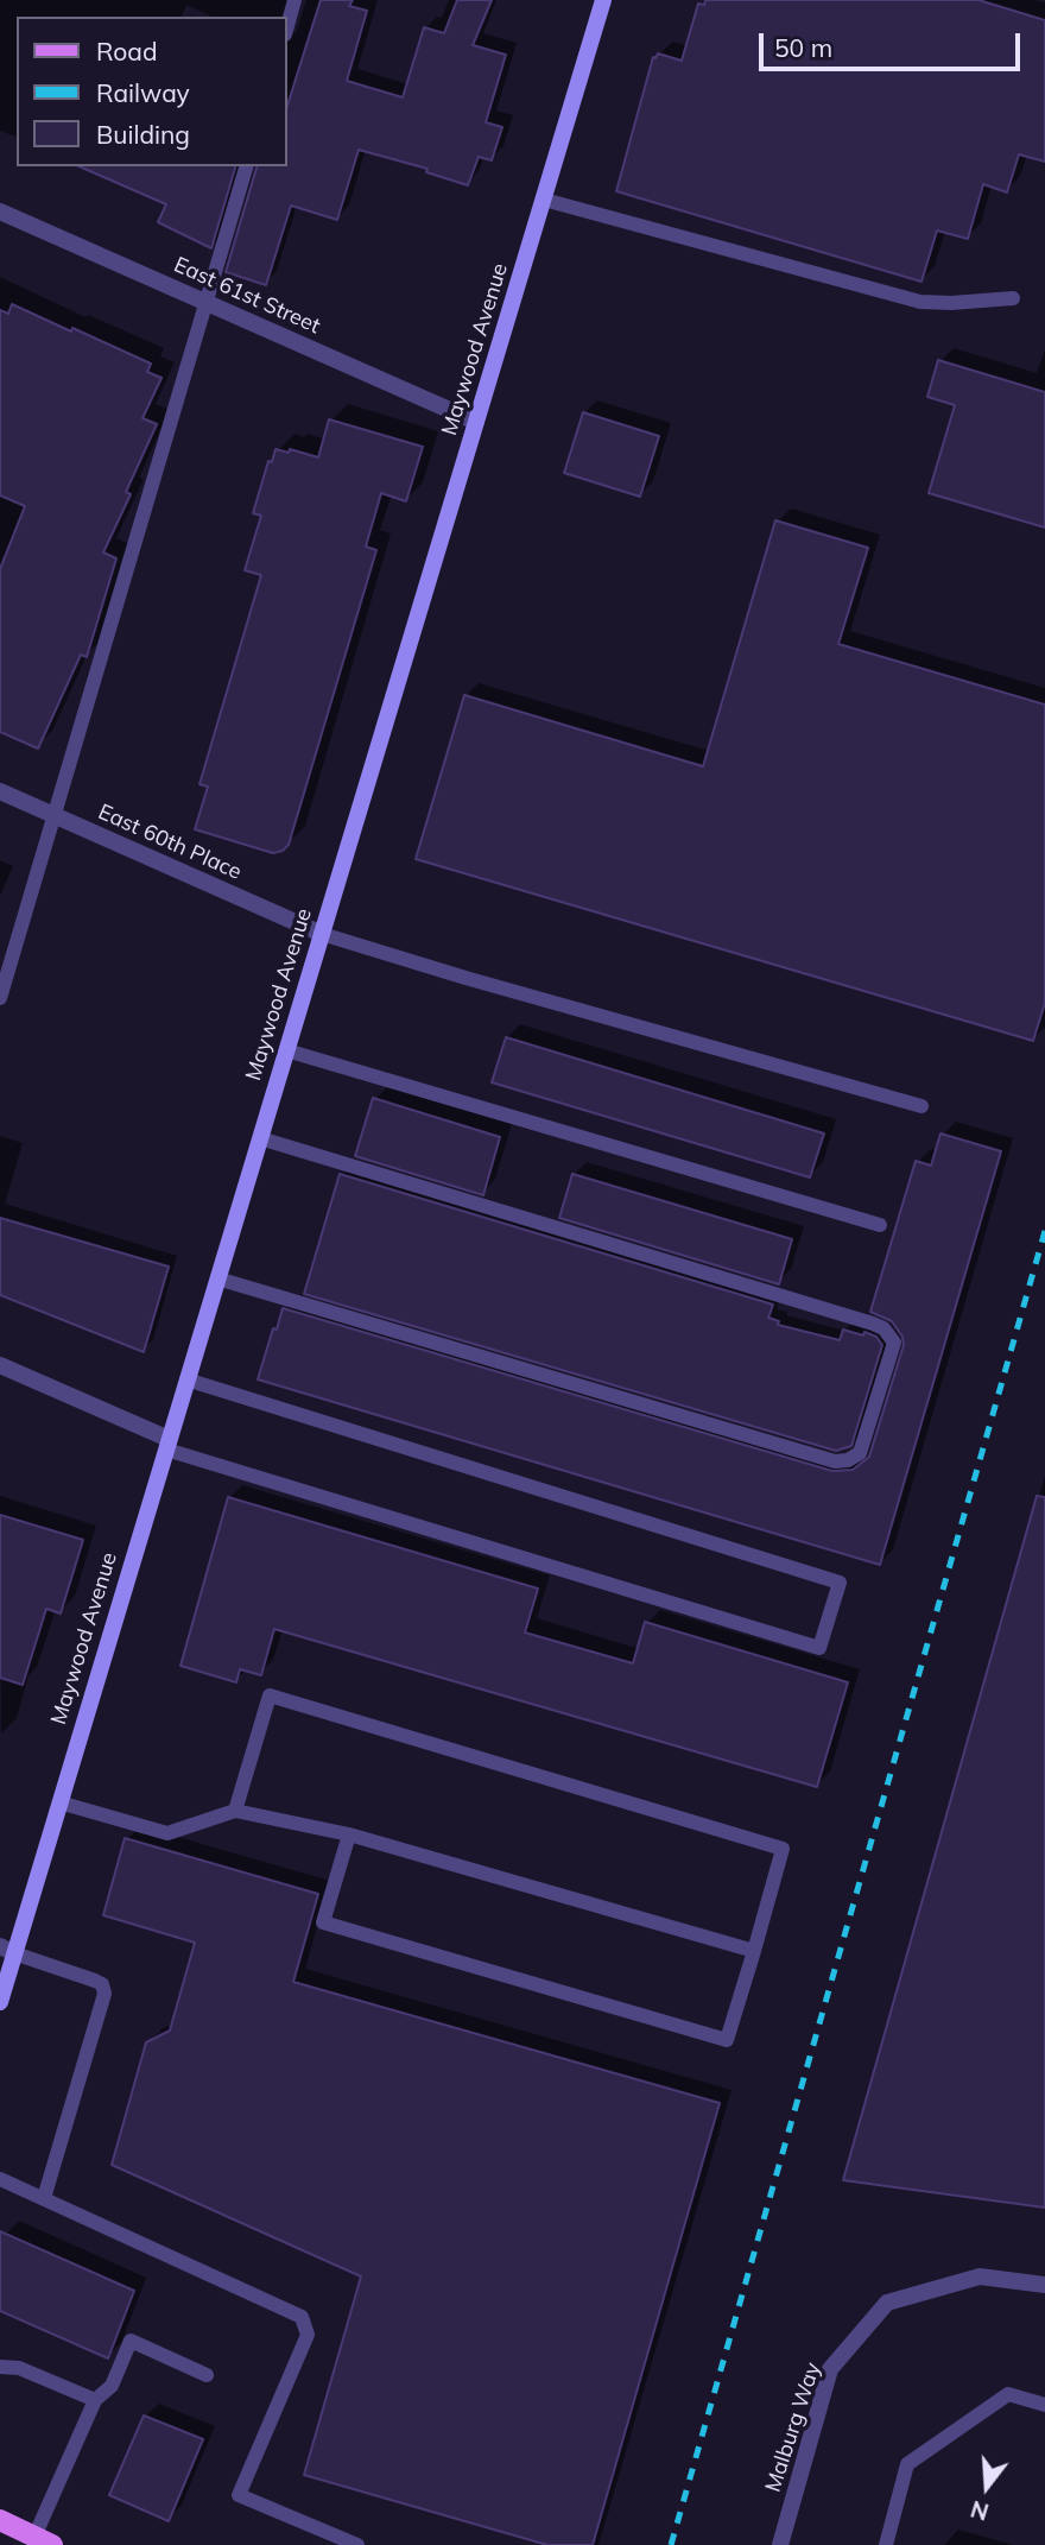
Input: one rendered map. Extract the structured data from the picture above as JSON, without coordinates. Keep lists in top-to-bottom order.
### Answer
{
  "streets": {
    "street": [
      "East 61st Street",
      "Maywood Avenue",
      "East 60th Place",
      "Malburg Way"
    ]
  },
  "crossings": [
    ["East 61st Street", "Maywood Avenue"],
    ["Maywood Avenue", "East 60th Place"]
  ],
  "legend": ["Road", "Railway", "Building"],
  "scale_bar": "50 m",
  "north": "bottom"
}
